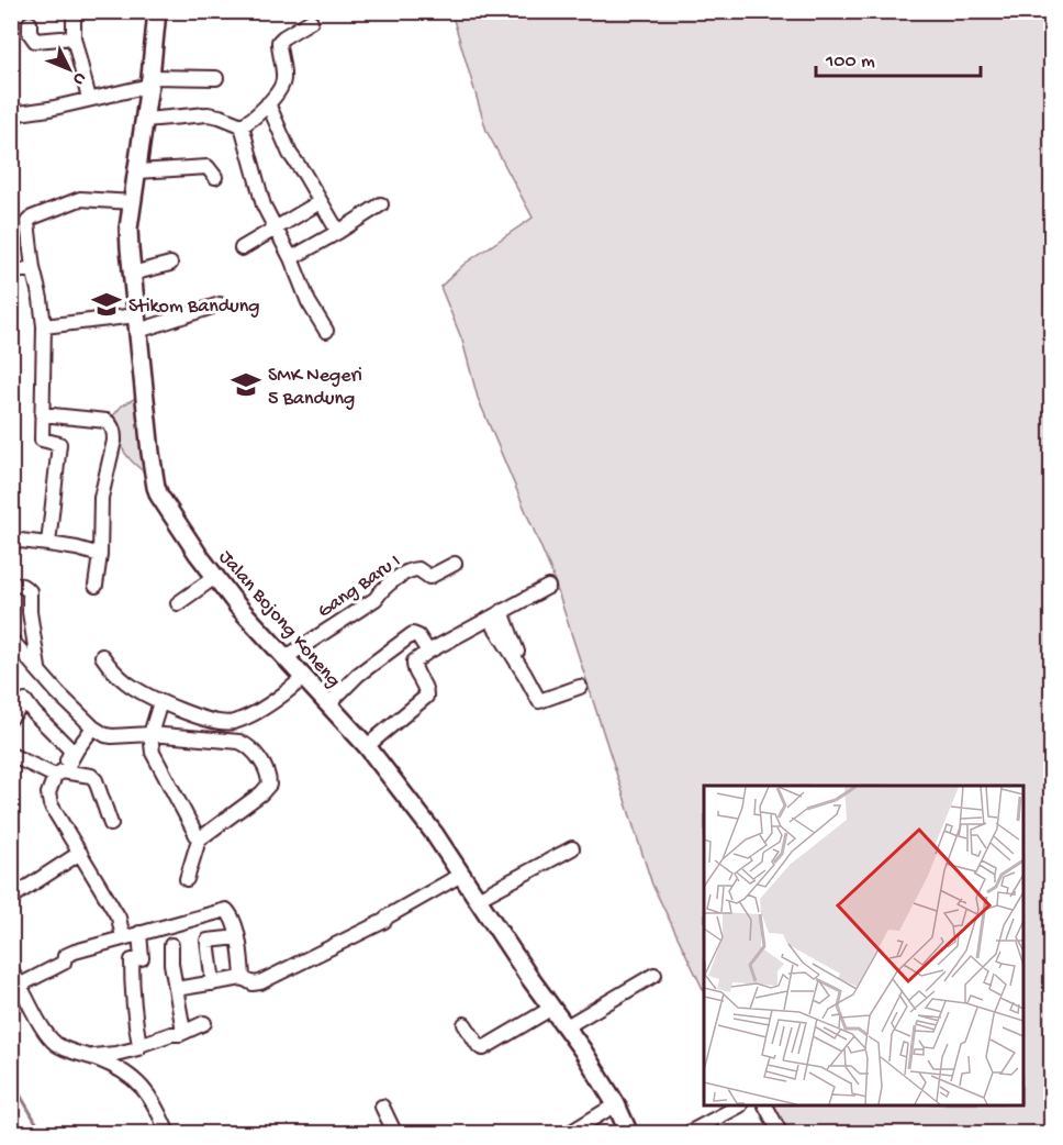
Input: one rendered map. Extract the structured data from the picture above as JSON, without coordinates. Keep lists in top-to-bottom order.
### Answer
{
  "streets": {
    "street": ["Gang Baru I", "Jalan Bojong Koneng"]
  },
  "crossings": [
    ["Gang Baru I", "Jalan Bojong Koneng"]
  ],
  "places": {
    "school or university": ["Stikom Bandung", "SMK Negeri 5 Bandung"]
  },
  "scale_bar": "100 m",
  "north": "bottom right"
}
